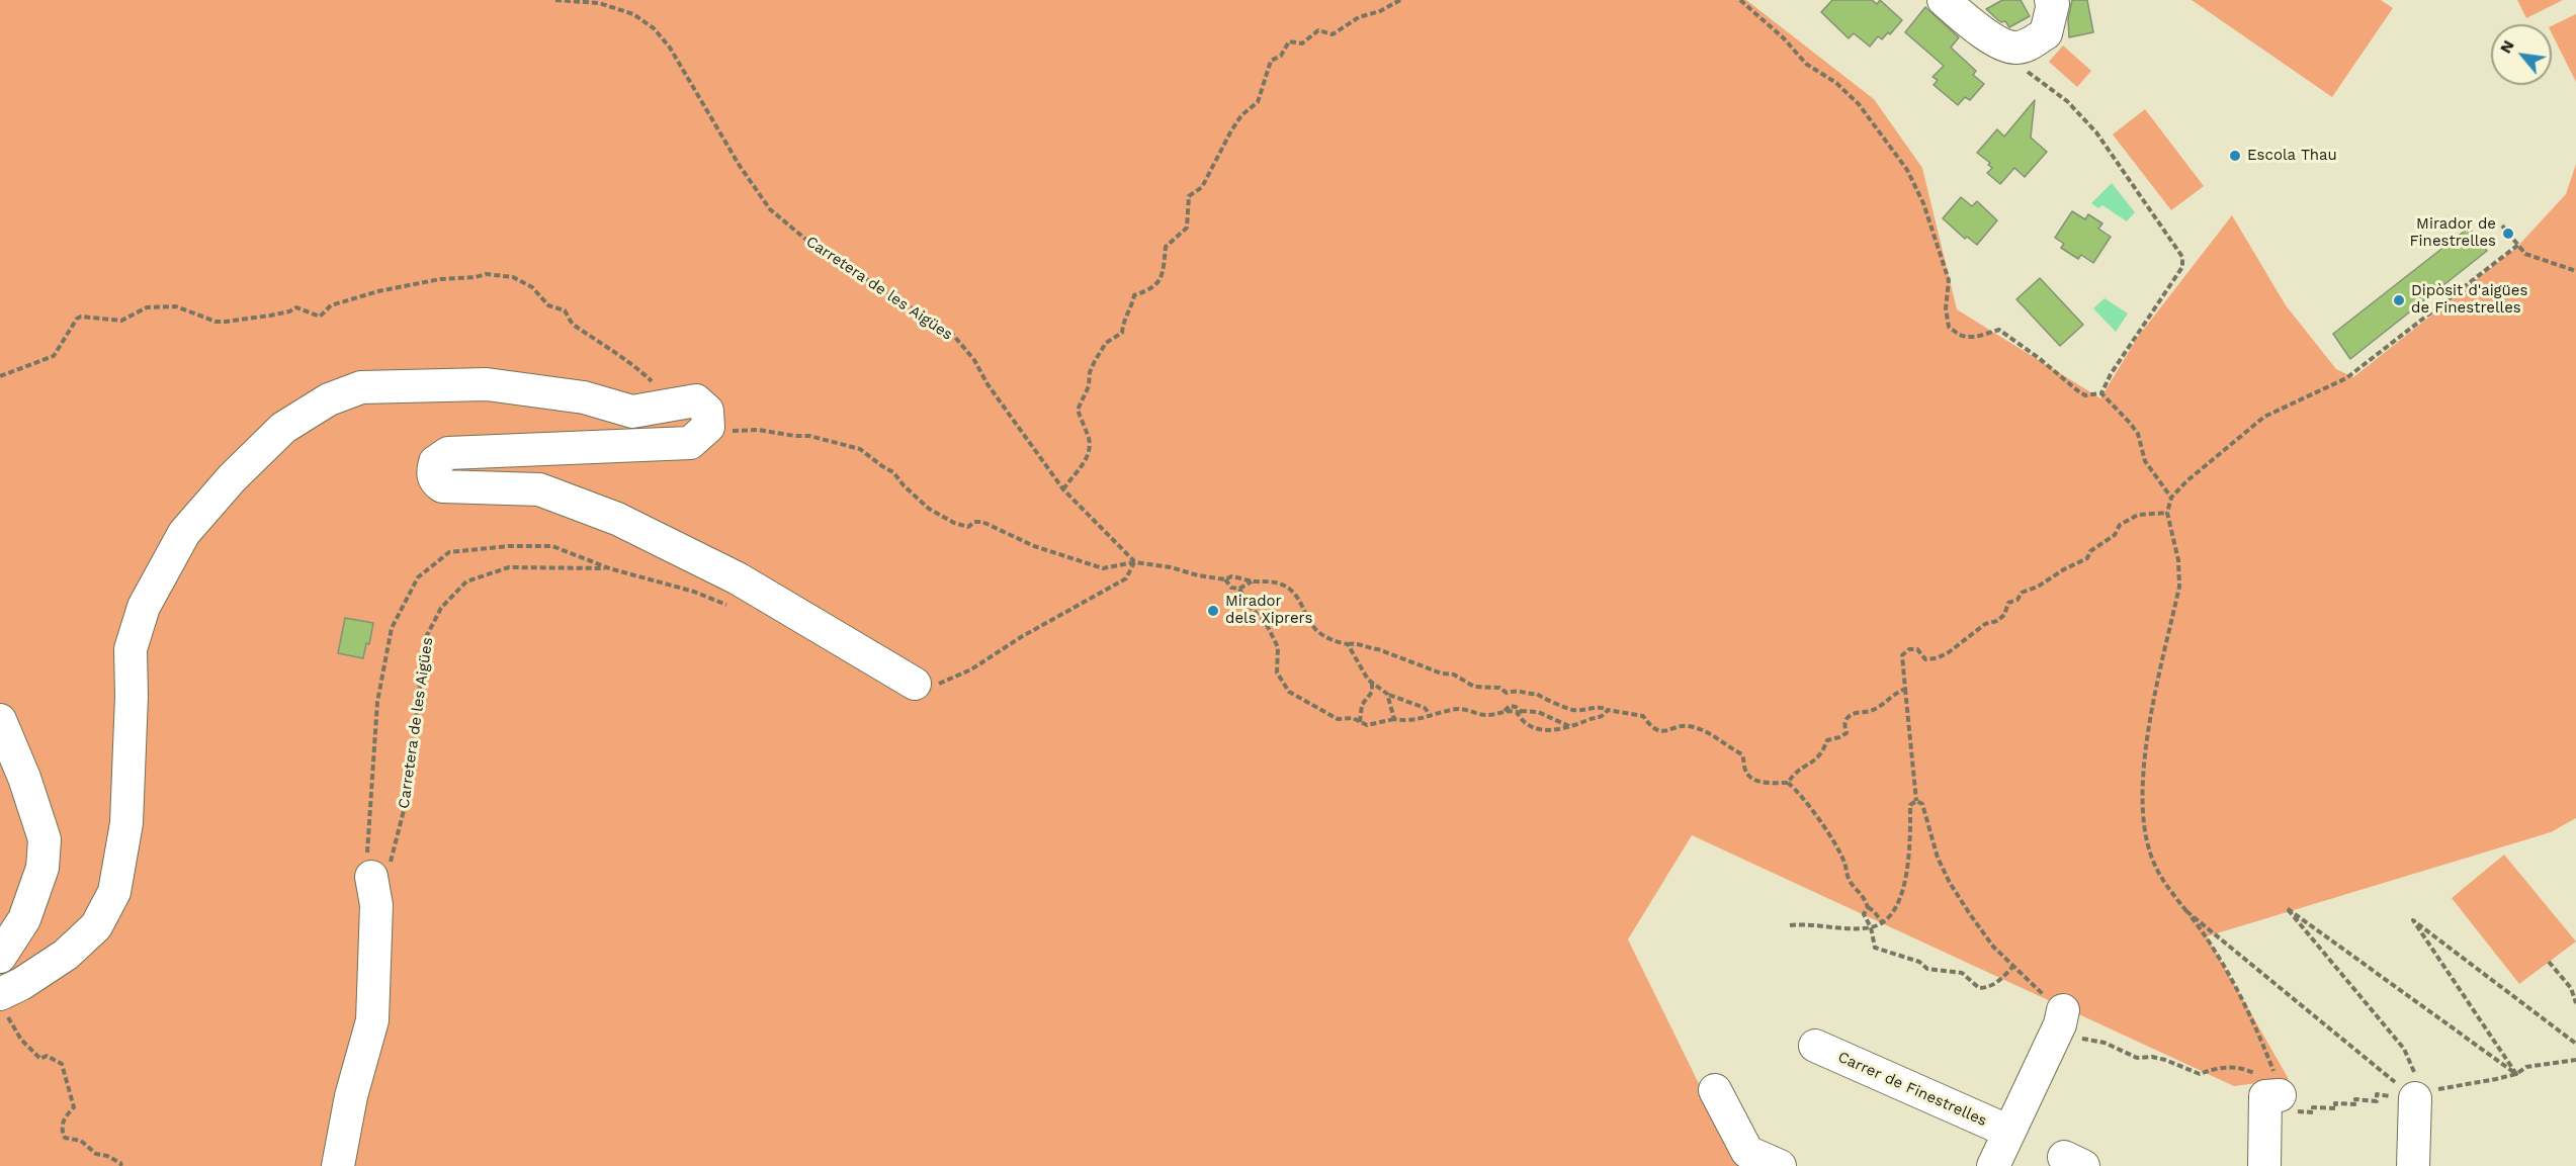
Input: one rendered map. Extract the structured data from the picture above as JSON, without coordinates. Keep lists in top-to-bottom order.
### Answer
{
  "streets": {
    "street": ["Carrer de Finestrelles"],
    "path": ["Carretera de les Aigües"]
  },
  "places": [
    "Escola Thau",
    "Mirador de Finestrelles",
    "Dipòsit d'aigües de Finestrelles",
    "Mirador dels Xiprers"
  ],
  "north": "top left"
}
